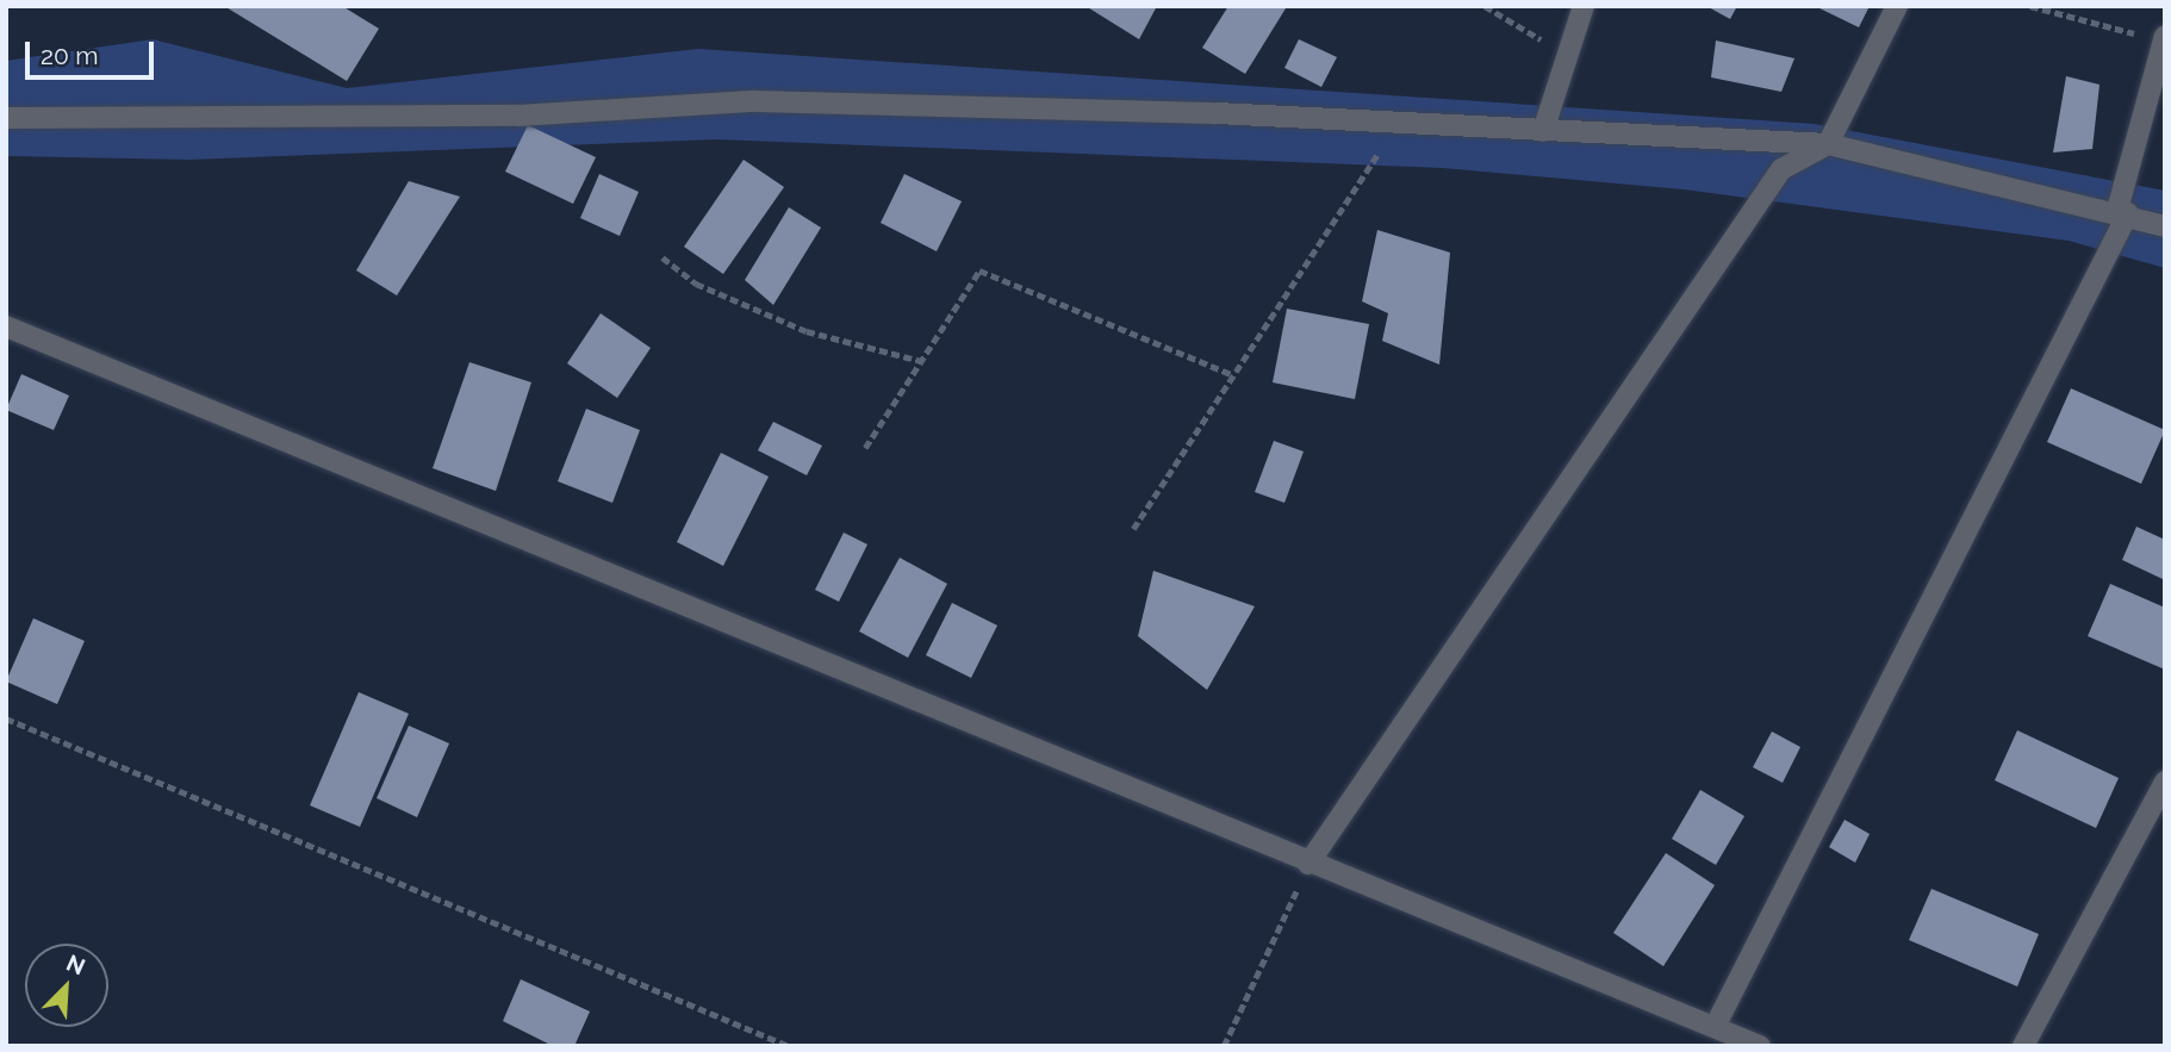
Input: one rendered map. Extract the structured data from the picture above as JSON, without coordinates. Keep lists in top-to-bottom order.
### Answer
{
  "scale_bar": "20 m",
  "north": "top right"
}
